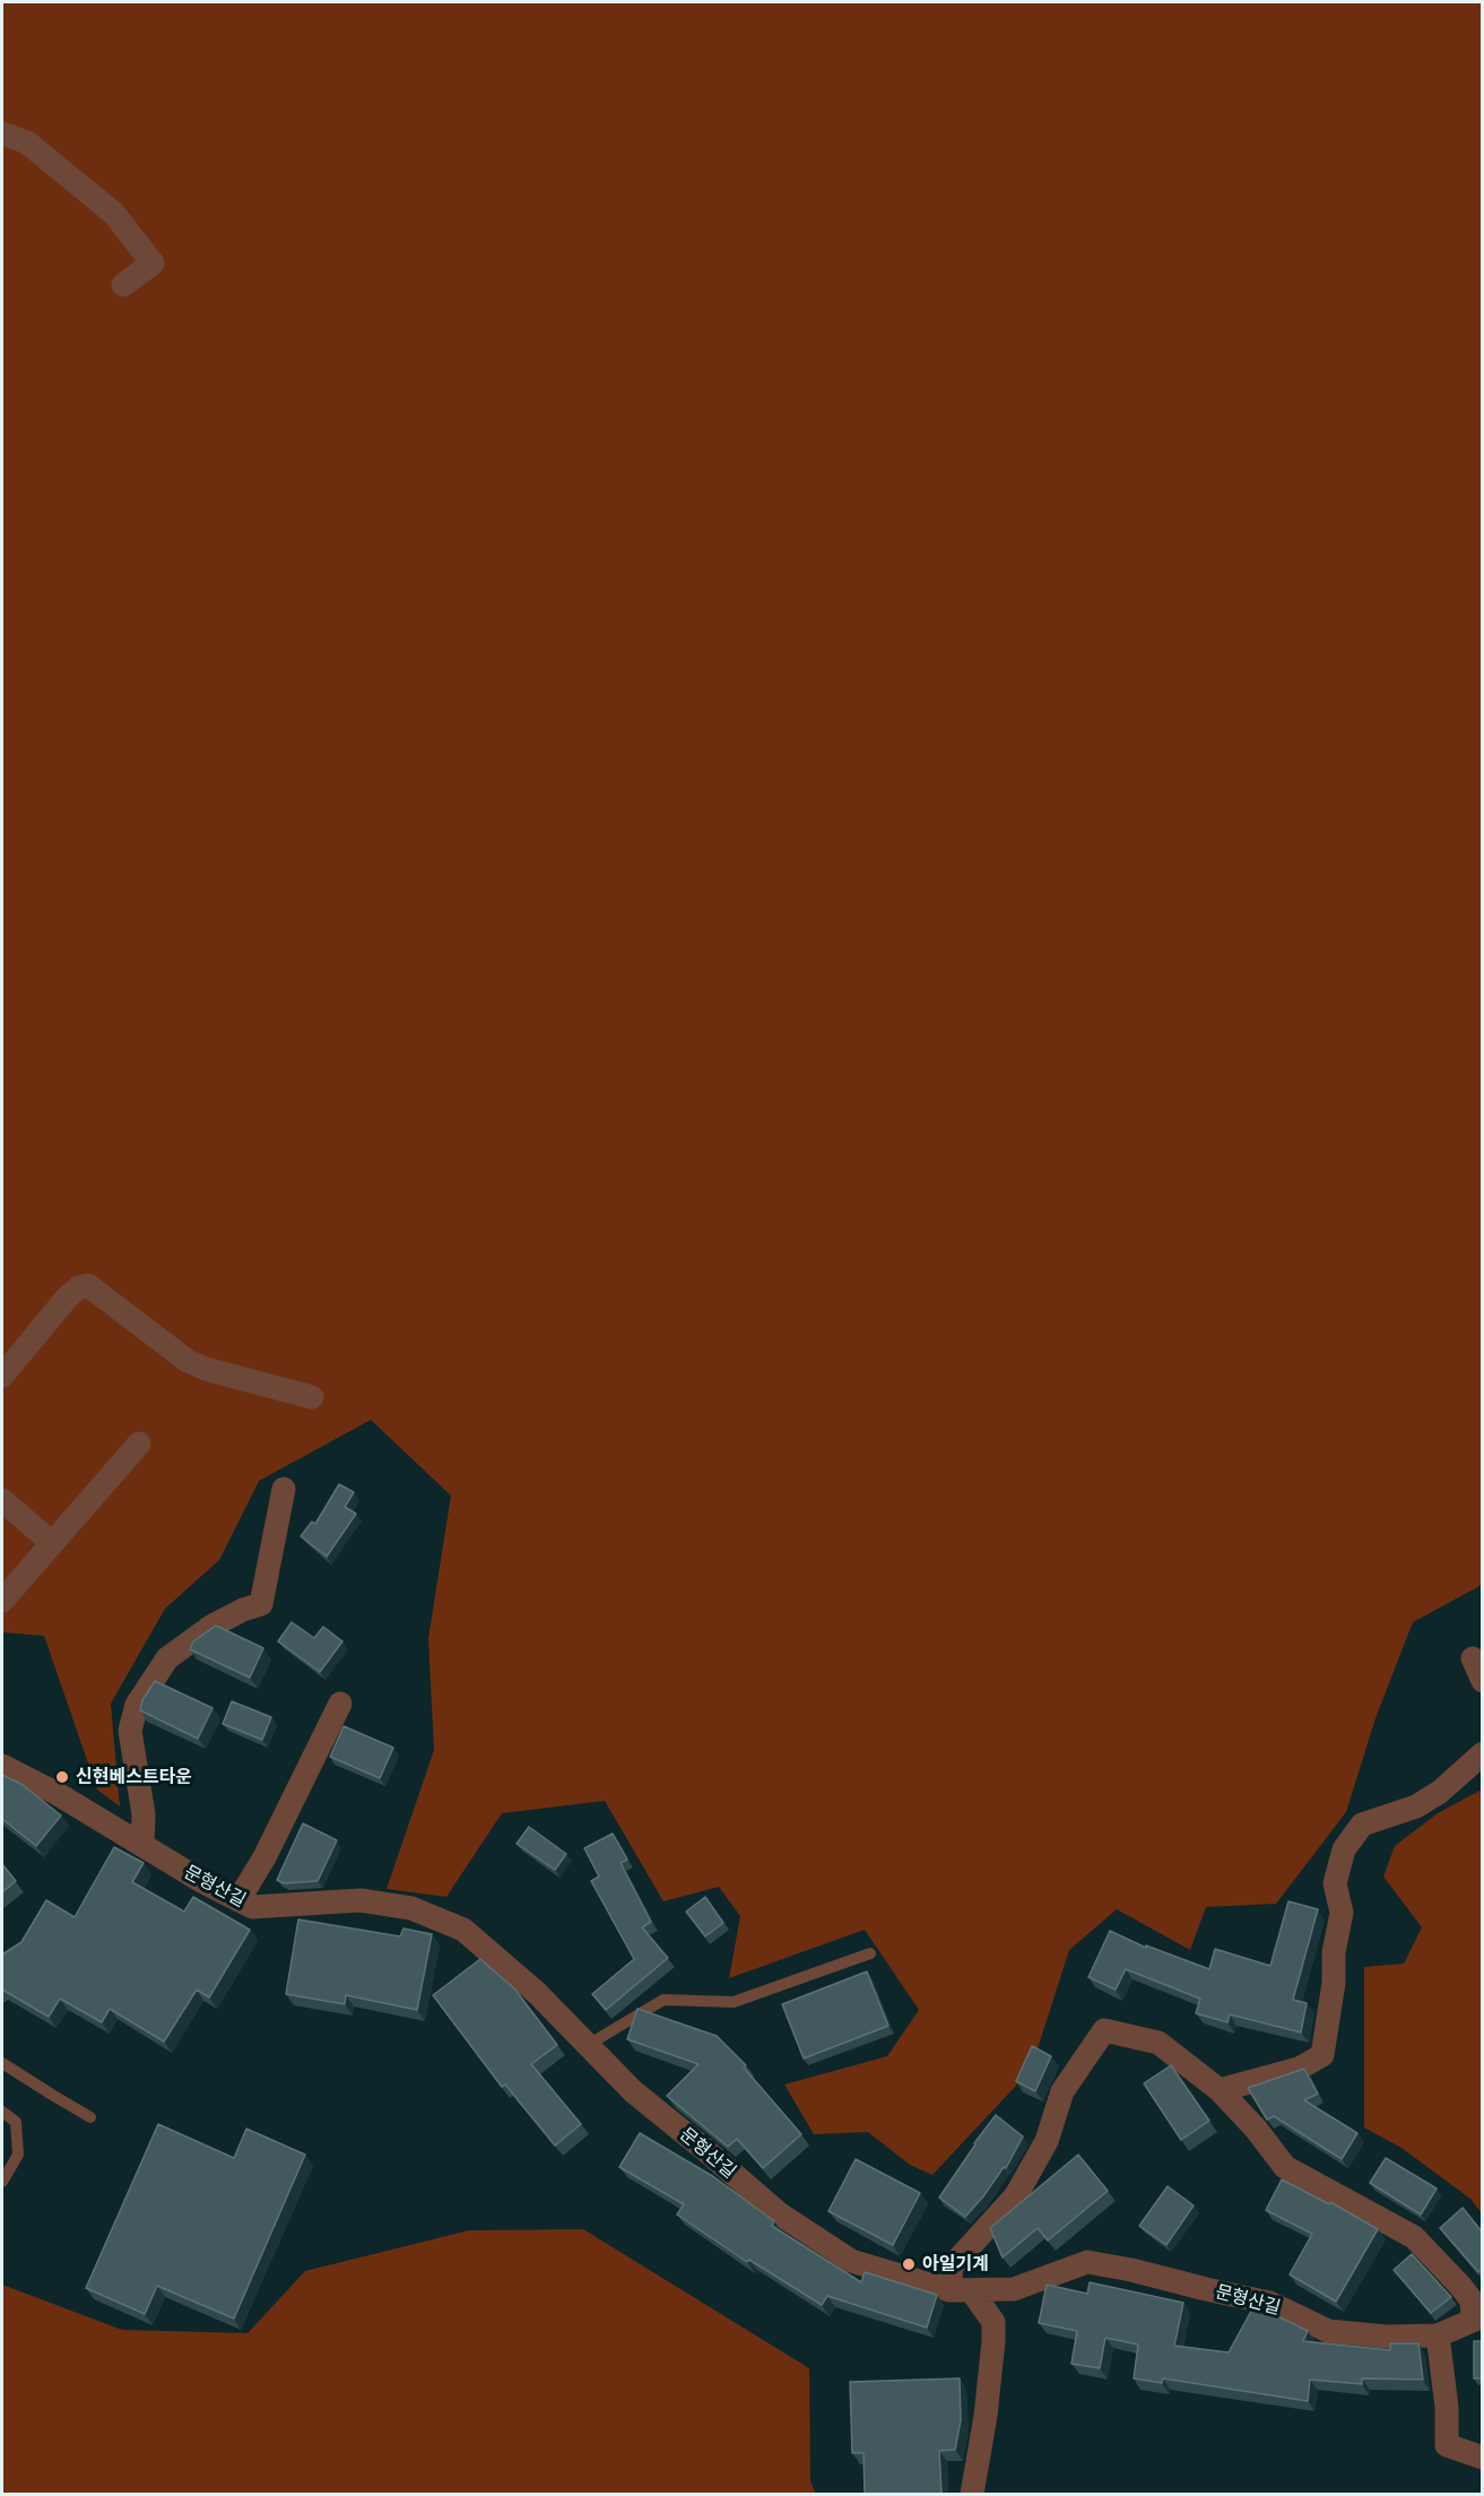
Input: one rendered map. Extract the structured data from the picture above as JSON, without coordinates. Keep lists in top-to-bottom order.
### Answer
{
  "streets": {
    "street": ["문형산길"]
  },
  "places": ["신현베스트타운", "아일기계"]
}
